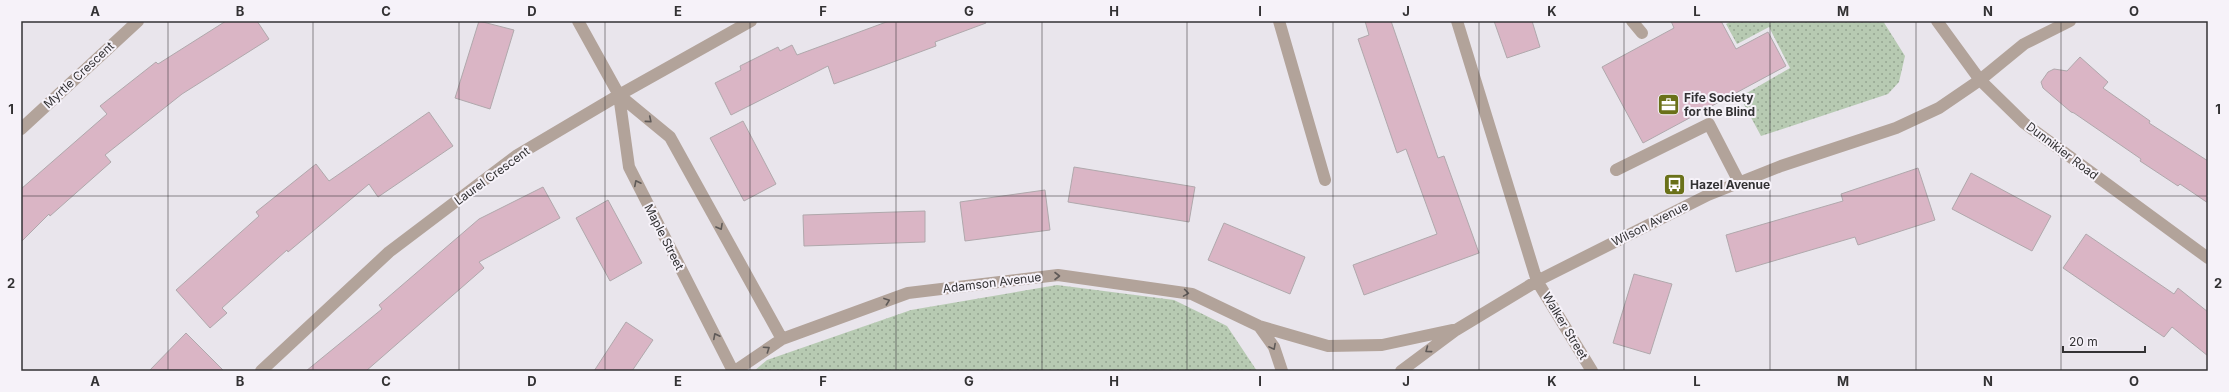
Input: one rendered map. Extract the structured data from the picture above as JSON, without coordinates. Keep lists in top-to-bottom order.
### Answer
{
  "streets": {
    "street": [
      "Myrtle Crescent",
      "Dunnikier Road",
      "Laurel Crescent",
      "Wilson Avenue",
      "Maple Street",
      "Adamson Avenue",
      "Walker Street"
    ]
  },
  "crossings": [
    ["Dunnikier Road", "Wilson Avenue"],
    ["Laurel Crescent", "Maple Street"],
    ["Wilson Avenue", "Adamson Avenue"],
    ["Wilson Avenue", "Walker Street"],
    ["Maple Street", "Adamson Avenue"]
  ],
  "one_way": ["Adamson Avenue"],
  "places": {
    "office": ["Fife Society for the Blind"],
    "bus stop": ["Hazel Avenue"]
  },
  "scale_bar": "20 m",
  "grid": {
    "columns": [
      "A",
      "B",
      "C",
      "D",
      "E",
      "F",
      "G",
      "H",
      "I",
      "J",
      "K",
      "L",
      "M",
      "N",
      "O"
    ],
    "rows": ["1", "2"]
  }
}
